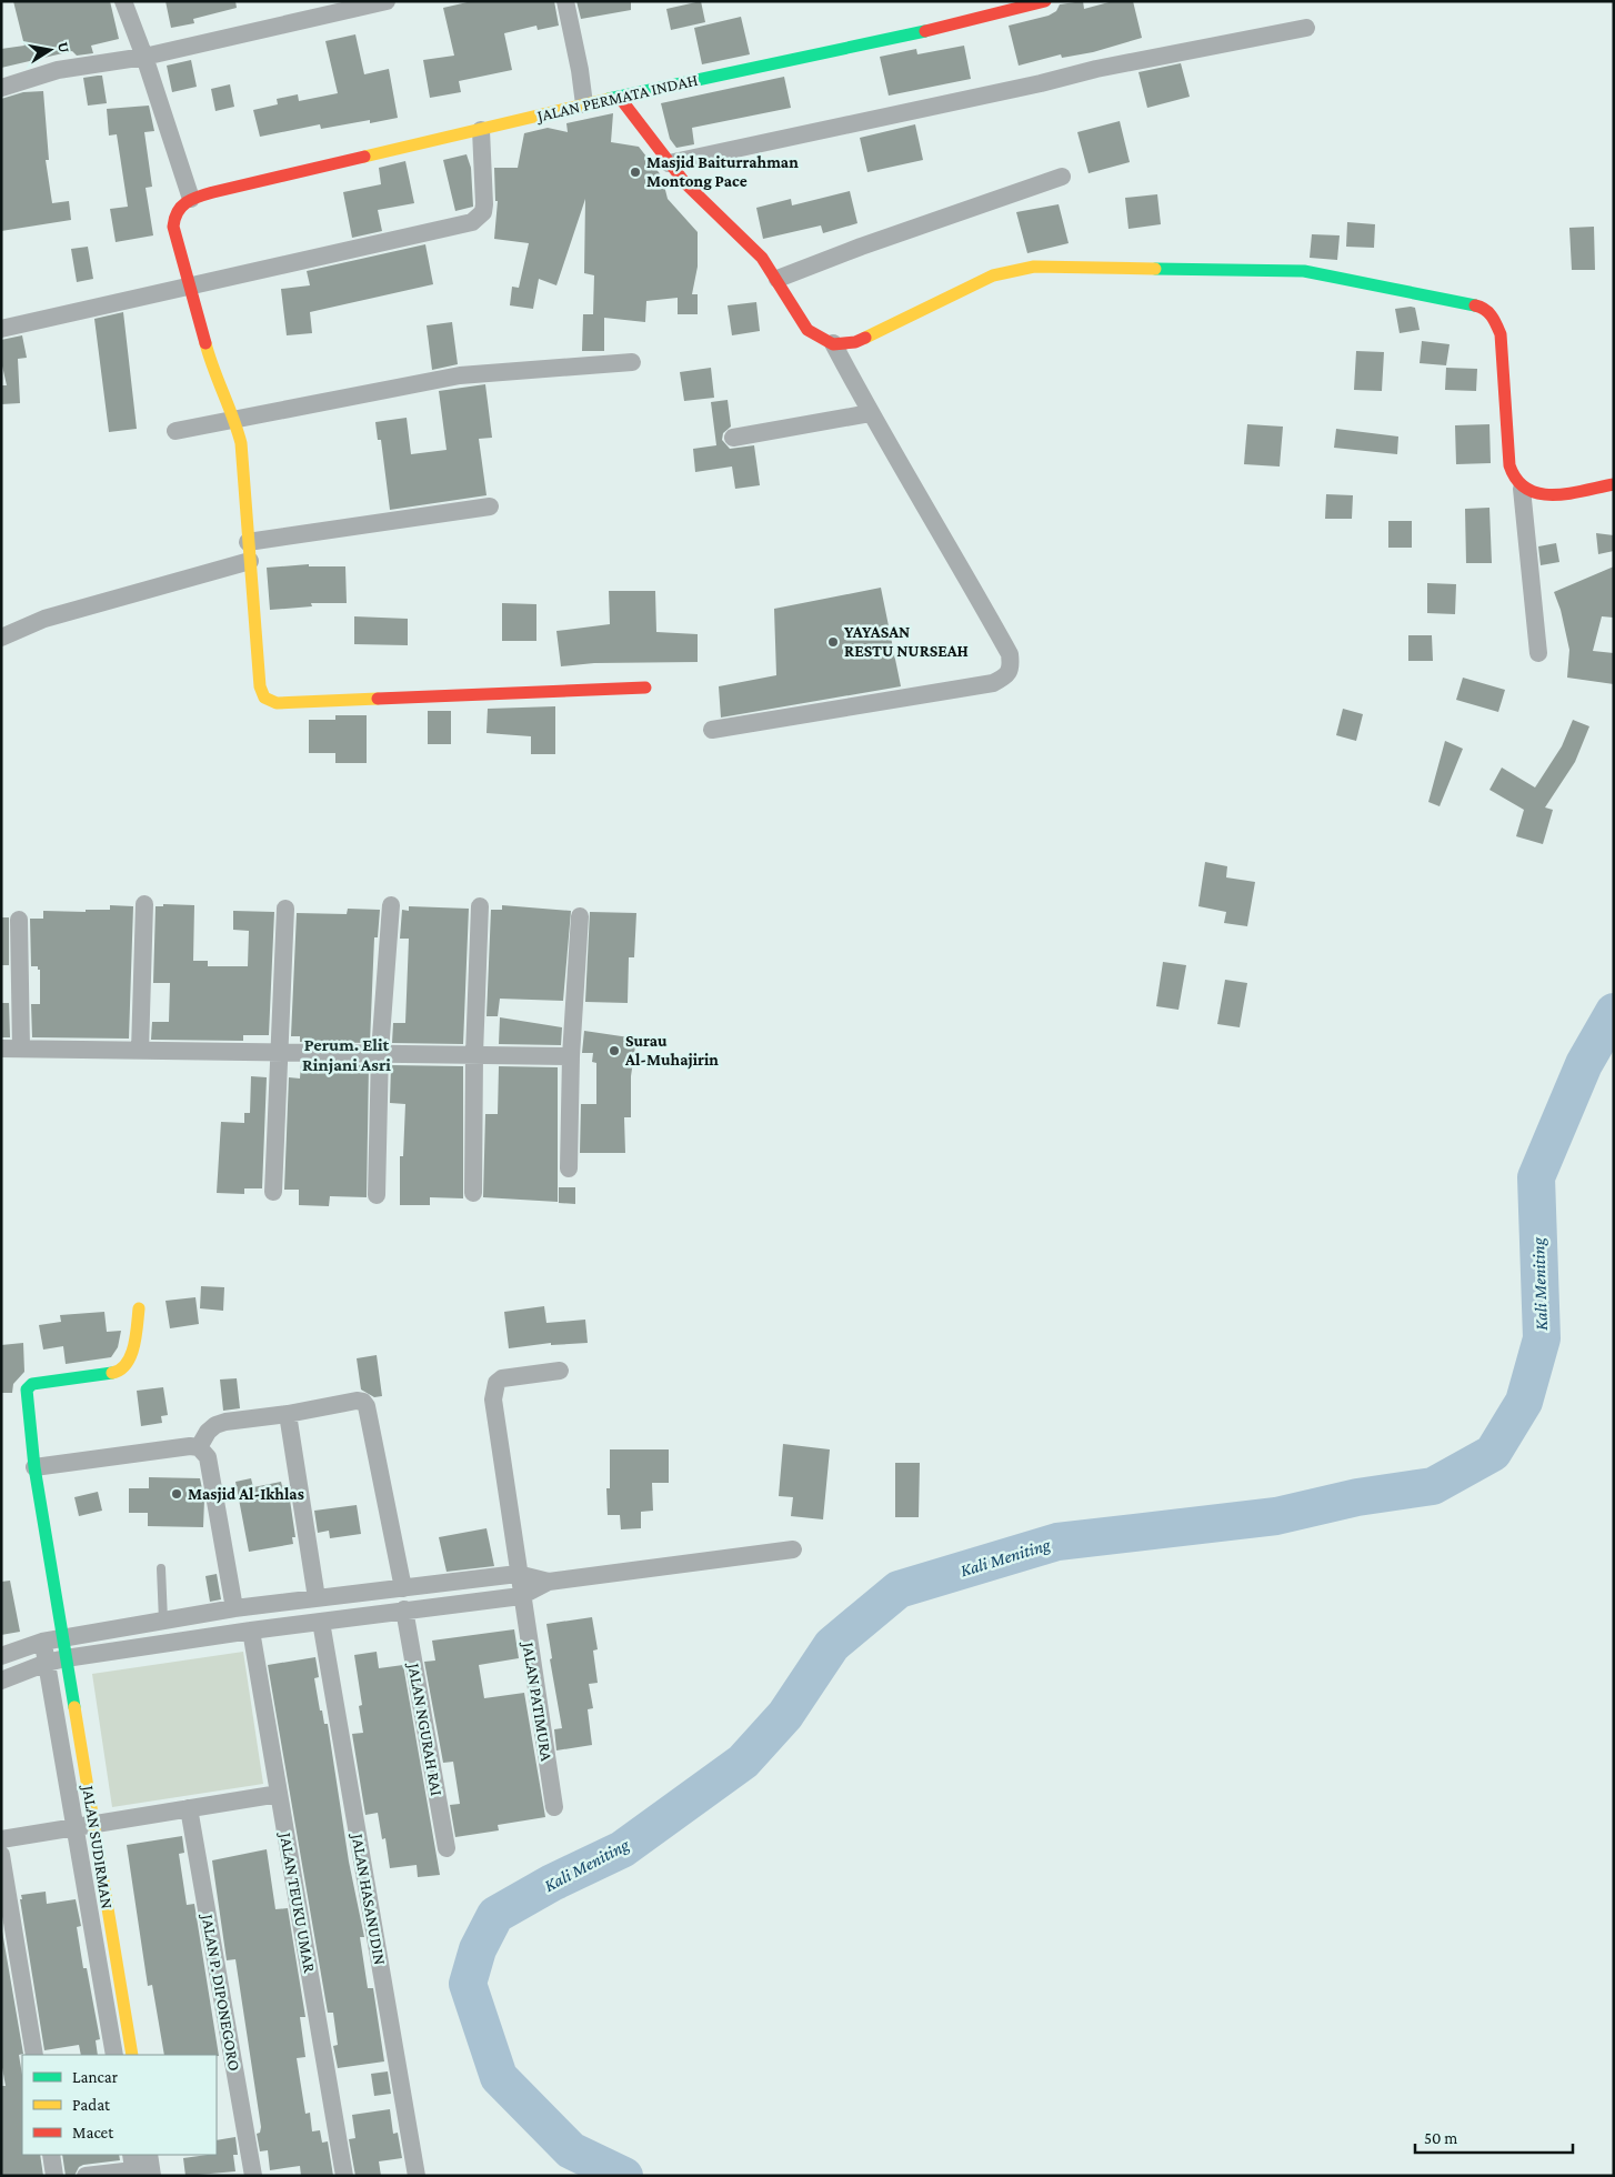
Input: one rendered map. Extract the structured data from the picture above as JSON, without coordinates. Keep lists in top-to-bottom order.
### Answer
{
  "streets": {
    "street": [
      "JALAN PERMATA INDAH",
      "JALAN PATIMURA",
      "JALAN NGURAH RAI",
      "JALAN SUDIRMAN",
      "JALAN HASANUDIN",
      "JALAN TEUKU UMAR",
      "JALAN P. DIPONEGORO"
    ]
  },
  "districts": ["Perum. Elit Rinjani Asri"],
  "water": ["Kali Meniting"],
  "places": [
    "Masjid Baiturrahman Montong Pace",
    "YAYASAN RESTU NURSEAH",
    "Surau Al-Muhajirin",
    "Masjid Al-Ikhlas"
  ],
  "legend": ["Lancar", "Padat", "Macet"],
  "scale_bar": "50 m",
  "north": "right"
}
